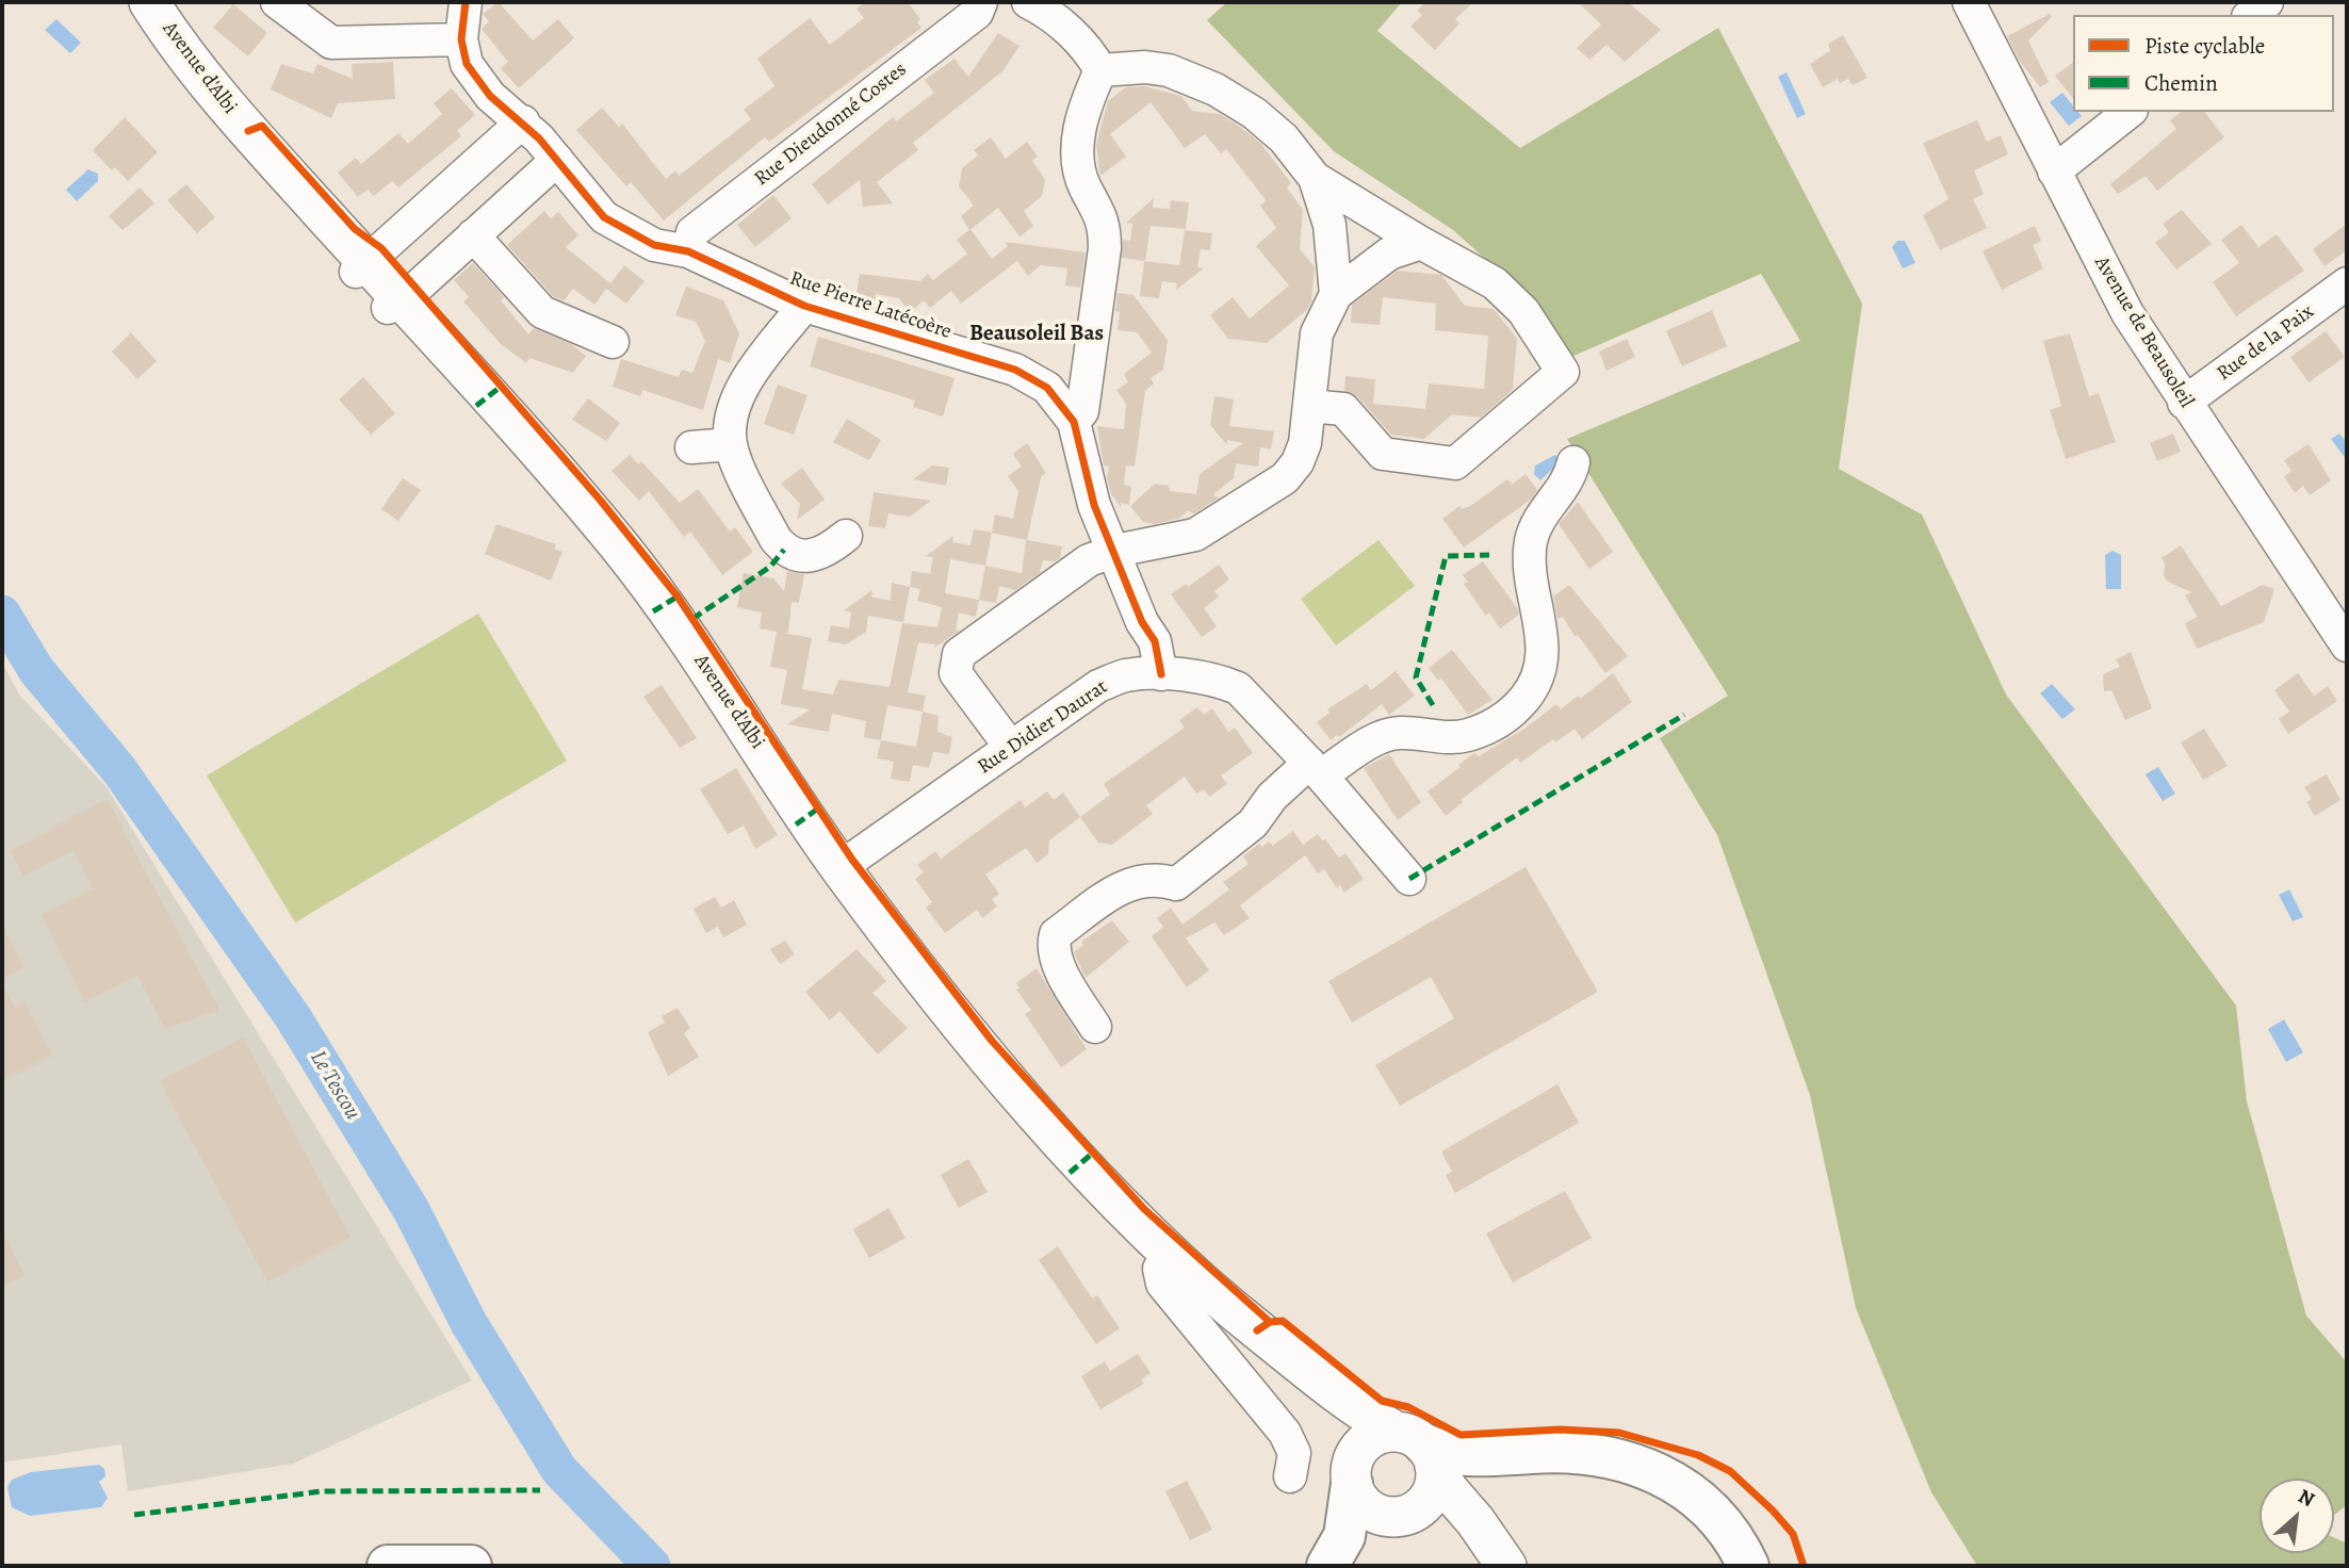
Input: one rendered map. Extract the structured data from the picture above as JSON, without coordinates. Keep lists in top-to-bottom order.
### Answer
{
  "streets": {
    "main road": ["Avenue d'Albi"],
    "street": [
      "Rue Dieudonné Costes",
      "Rue Pierre Latécoère",
      "Avenue de Beausoleil",
      "Rue de la Paix",
      "Rue Didier Daurat"
    ]
  },
  "crossings": [
    ["Avenue d'Albi", "Rue Didier Daurat"],
    ["Rue Dieudonné Costes", "Rue Pierre Latécoère"],
    ["Rue Pierre Latécoère", "Rue Didier Daurat"],
    ["Avenue de Beausoleil", "Rue de la Paix"]
  ],
  "districts": ["Beausoleil Bas"],
  "water": ["Le Tescou"],
  "legend": ["Piste cyclable", "Chemin"],
  "north": "top right"
}
